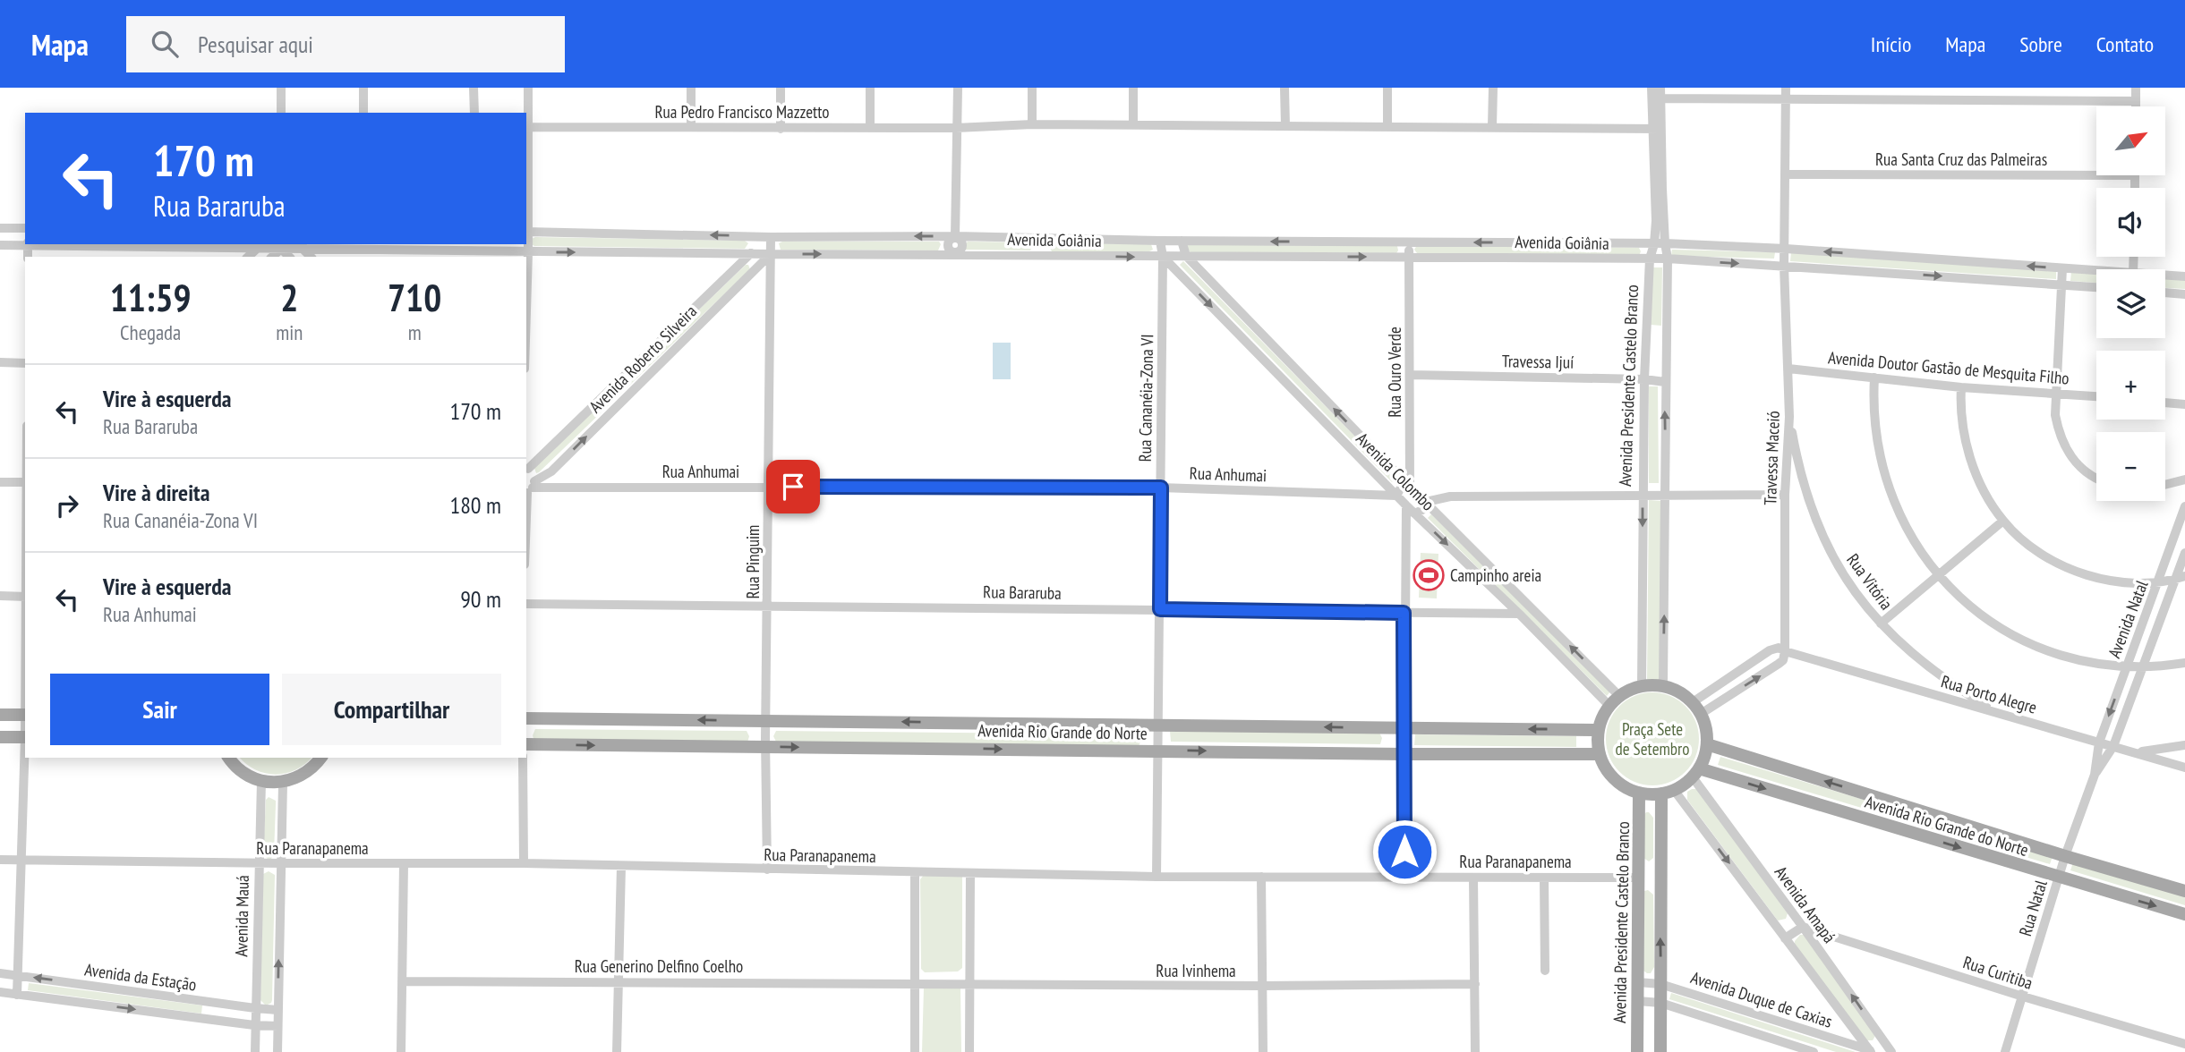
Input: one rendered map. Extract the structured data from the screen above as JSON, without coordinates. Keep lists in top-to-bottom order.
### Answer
{
  "streets": {
    "main road": ["Avenida Presidente Castelo Branco", "Avenida Rio Grande do Norte"],
    "street": [
      "Rua Pedro Francisco Mazzetto",
      "Rua Santa Cruz das Palmeiras",
      "Avenida Goiânia",
      "Avenida Roberto Silveira",
      "Travessa Ijuí",
      "Avenida Doutor Gastão de Mesquita Filho",
      "Rua Ouro Verde",
      "Rua Cananéia-Zona VI",
      "Travessa Maceió",
      "Rua Anhumai",
      "Avenida Colombo",
      "Rua Pinguim",
      "Rua Vitória",
      "Rua Bararuba",
      "Avenida Natal",
      "Rua Porto Alegre",
      "Rua Paranapanema",
      "Avenida Amapá",
      "Rua Natal",
      "Avenida Mauá",
      "Rua Generino Delfino Coelho",
      "Rua Ivinhema",
      "Rua Curitiba",
      "Avenida da Estação",
      "Avenida Duque de Caxias"
    ]
  },
  "crossings": [
    ["Rua Pedro Francisco Mazzetto", "Avenida Presidente Castelo Branco"],
    ["Rua Santa Cruz das Palmeiras", "Travessa Maceió"],
    ["Avenida Goiânia", "Avenida Roberto Silveira"],
    ["Avenida Goiânia", "Rua Ouro Verde"],
    ["Avenida Goiânia", "Avenida Presidente Castelo Branco"],
    ["Avenida Goiânia", "Rua Cananéia-Zona VI"],
    ["Avenida Goiânia", "Travessa Maceió"],
    ["Avenida Goiânia", "Avenida Colombo"],
    ["Avenida Goiânia", "Rua Pinguim"],
    ["Avenida Roberto Silveira", "Rua Anhumai"],
    ["Avenida Roberto Silveira", "Rua Pinguim"],
    ["Travessa Ijuí", "Rua Ouro Verde"],
    ["Travessa Ijuí", "Avenida Presidente Castelo Branco"],
    ["Avenida Doutor Gastão de Mesquita Filho", "Travessa Maceió"],
    ["Rua Ouro Verde", "Avenida Colombo"],
    ["Avenida Presidente Castelo Branco", "Avenida Colombo"],
    ["Avenida Presidente Castelo Branco", "Avenida Rio Grande do Norte"],
    ["Avenida Presidente Castelo Branco", "Rua Paranapanema"],
    ["Avenida Presidente Castelo Branco", "Avenida Amapá"],
    ["Avenida Presidente Castelo Branco", "Avenida Duque de Caxias"],
    ["Rua Cananéia-Zona VI", "Rua Anhumai"],
    ["Rua Cananéia-Zona VI", "Avenida Colombo"],
    ["Rua Cananéia-Zona VI", "Rua Bararuba"],
    ["Rua Cananéia-Zona VI", "Avenida Rio Grande do Norte"],
    ["Rua Cananéia-Zona VI", "Rua Paranapanema"],
    ["Travessa Maceió", "Rua Vitória"],
    ["Travessa Maceió", "Rua Porto Alegre"],
    ["Rua Anhumai", "Avenida Colombo"],
    ["Rua Anhumai", "Rua Pinguim"],
    ["Avenida Colombo", "Rua Bararuba"],
    ["Avenida Colombo", "Avenida Rio Grande do Norte"],
    ["Avenida Colombo", "Avenida Amapá"],
    ["Rua Pinguim", "Rua Bararuba"],
    ["Rua Pinguim", "Avenida Rio Grande do Norte"],
    ["Rua Pinguim", "Rua Paranapanema"],
    ["Rua Vitória", "Rua Porto Alegre"],
    ["Avenida Natal", "Rua Porto Alegre"],
    ["Avenida Natal", "Rua Natal"],
    ["Rua Porto Alegre", "Rua Natal"],
    ["Avenida Rio Grande do Norte", "Avenida Amapá"],
    ["Avenida Rio Grande do Norte", "Rua Natal"],
    ["Rua Paranapanema", "Avenida Mauá"],
    ["Avenida Amapá", "Rua Curitiba"],
    ["Avenida Amapá", "Avenida Duque de Caxias"],
    ["Rua Natal", "Rua Curitiba"],
    ["Avenida Mauá", "Avenida da Estação"],
    ["Rua Generino Delfino Coelho", "Rua Ivinhema"]
  ],
  "parks": ["Praça Sete de Setembro"],
  "places": {
    "sports": ["Campinho areia"]
  },
  "north": "top right",
  "page": {
    "header": "Mapa",
    "search": "Pesquisar aqui",
    "nav": [
      "Início",
      "Mapa",
      "Sobre",
      "Contato"
    ],
    "map_buttons": ["+", "−"],
    "turn": ["170 m", "Rua Bararuba"],
    "eta": [
      "11:59",
      "Chegada",
      "2",
      "min",
      "710",
      "m"
    ],
    "list": [
      {
        "name": "Vire à esquerda",
        "note": "Rua Bararuba",
        "value": "170 m"
      },
      {
        "name": "Vire à direita",
        "note": "Rua Cananéia-Zona VI",
        "value": "180 m"
      },
      {
        "name": "Vire à esquerda",
        "note": "Rua Anhumai",
        "value": "90 m"
      }
    ],
    "buttons": ["Sair", "Compartilhar"]
  }
}
